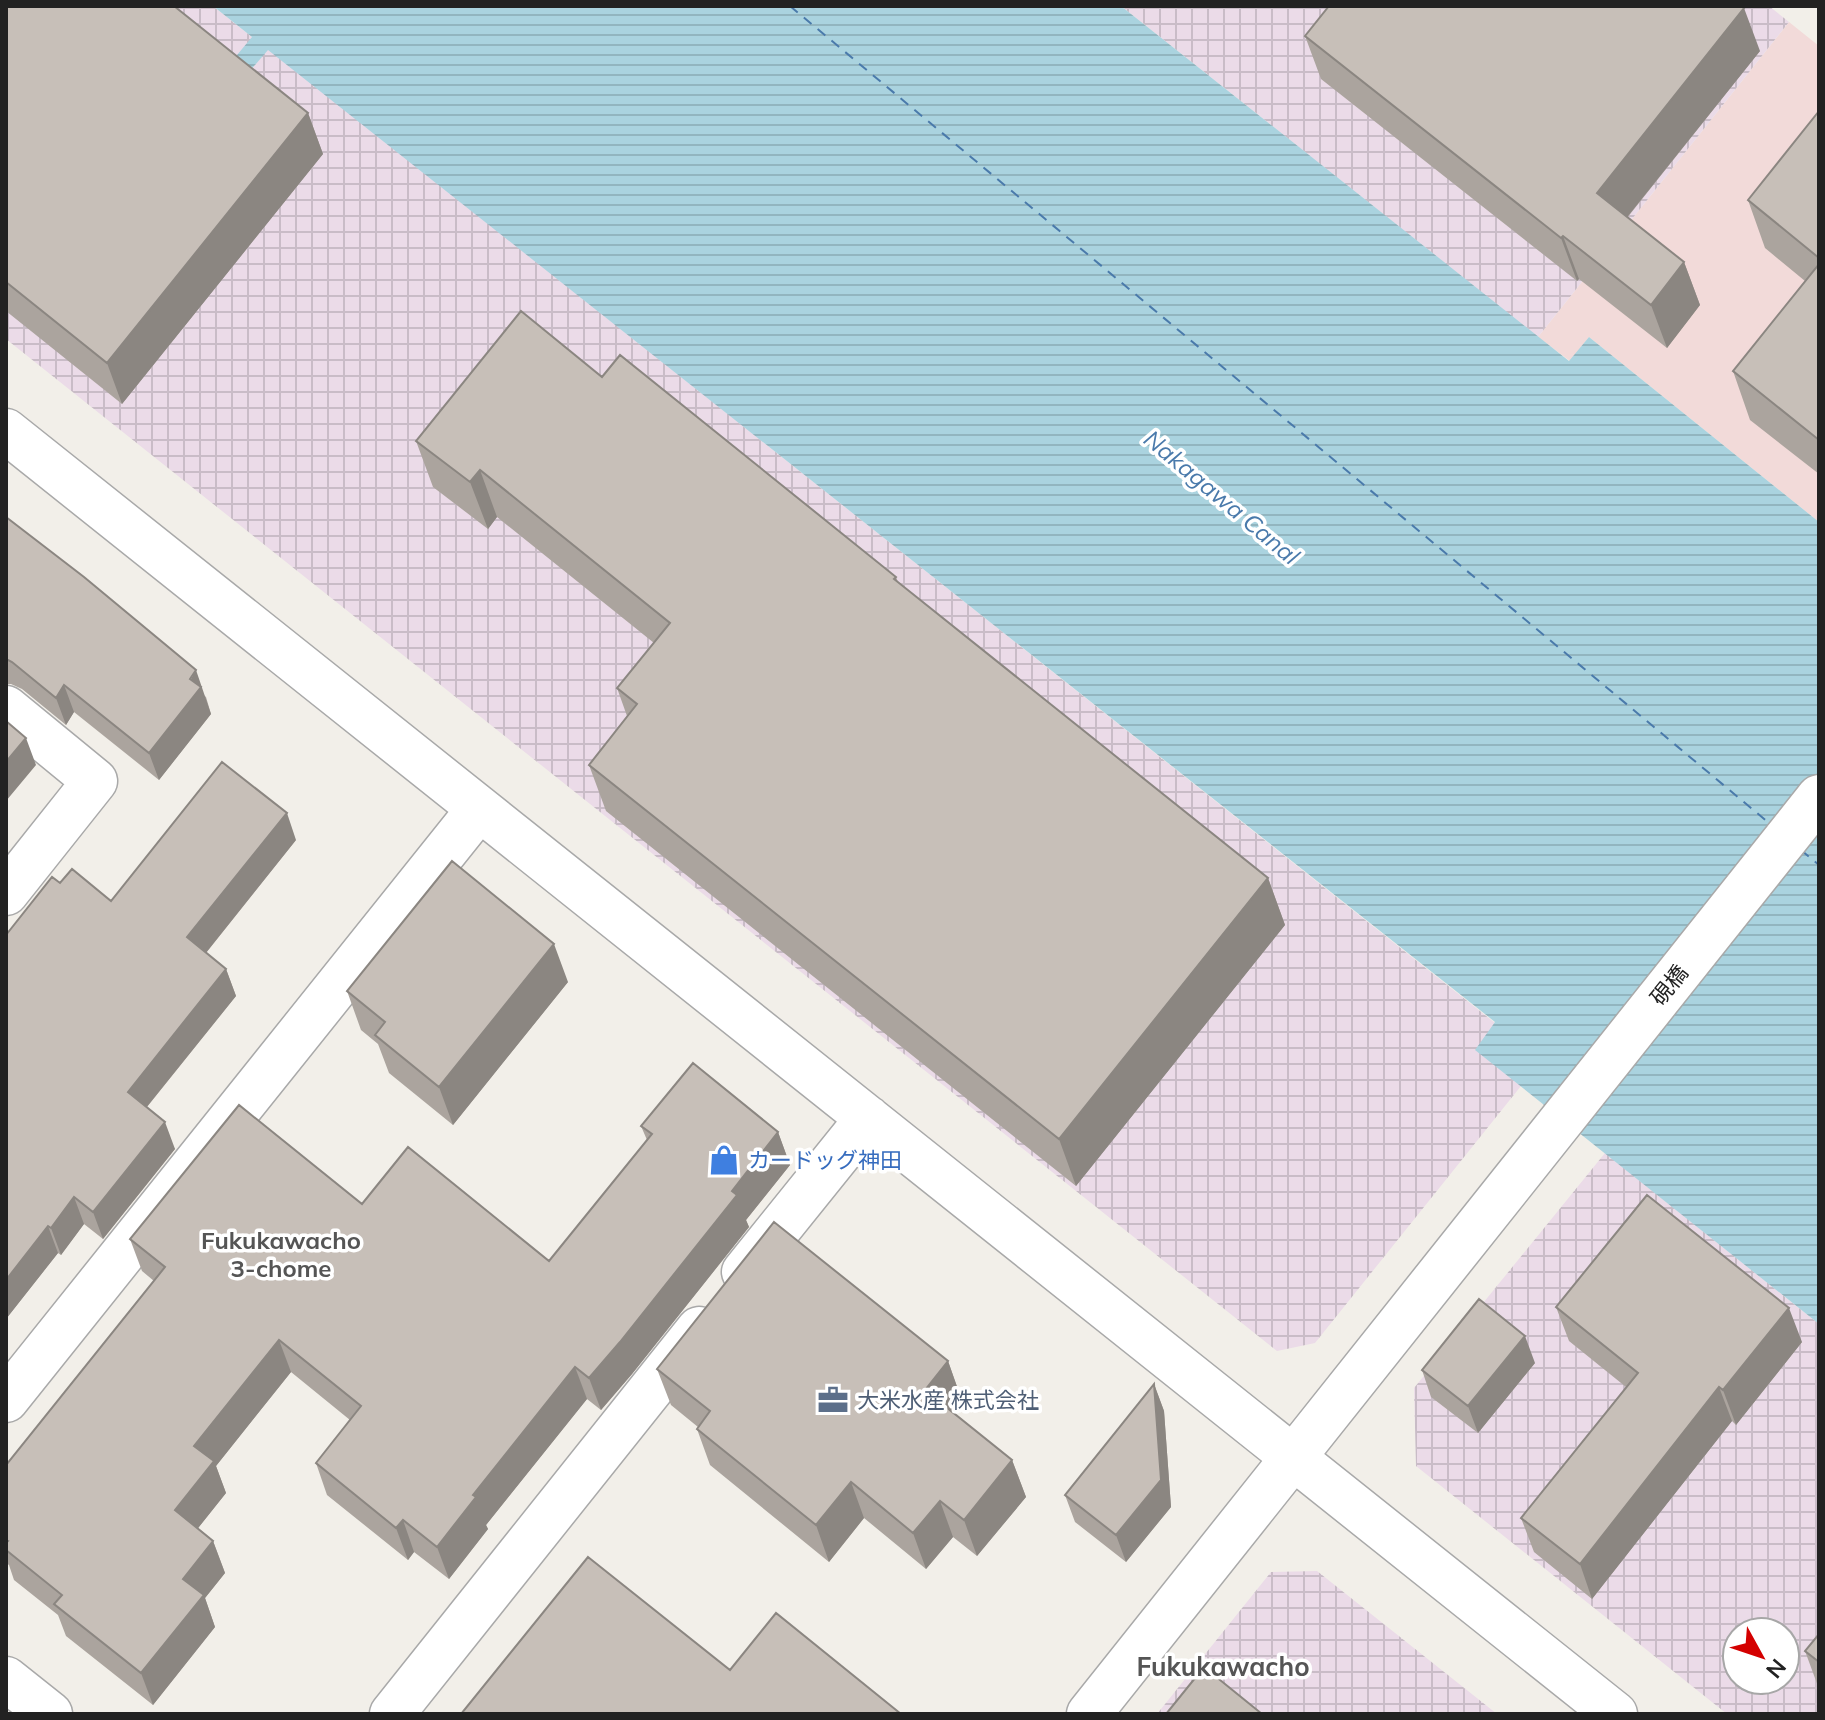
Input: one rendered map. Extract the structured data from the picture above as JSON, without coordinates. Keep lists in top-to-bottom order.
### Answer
{
  "streets": {
    "street": ["硯橋"]
  },
  "districts": ["Fukukawacho 3-chome", "Fukukawacho"],
  "water": ["Nakagawa Canal"],
  "places": {
    "shop": ["カードッグ神田"],
    "office": ["大米水産 株式会社"]
  },
  "north": "bottom right"
}
